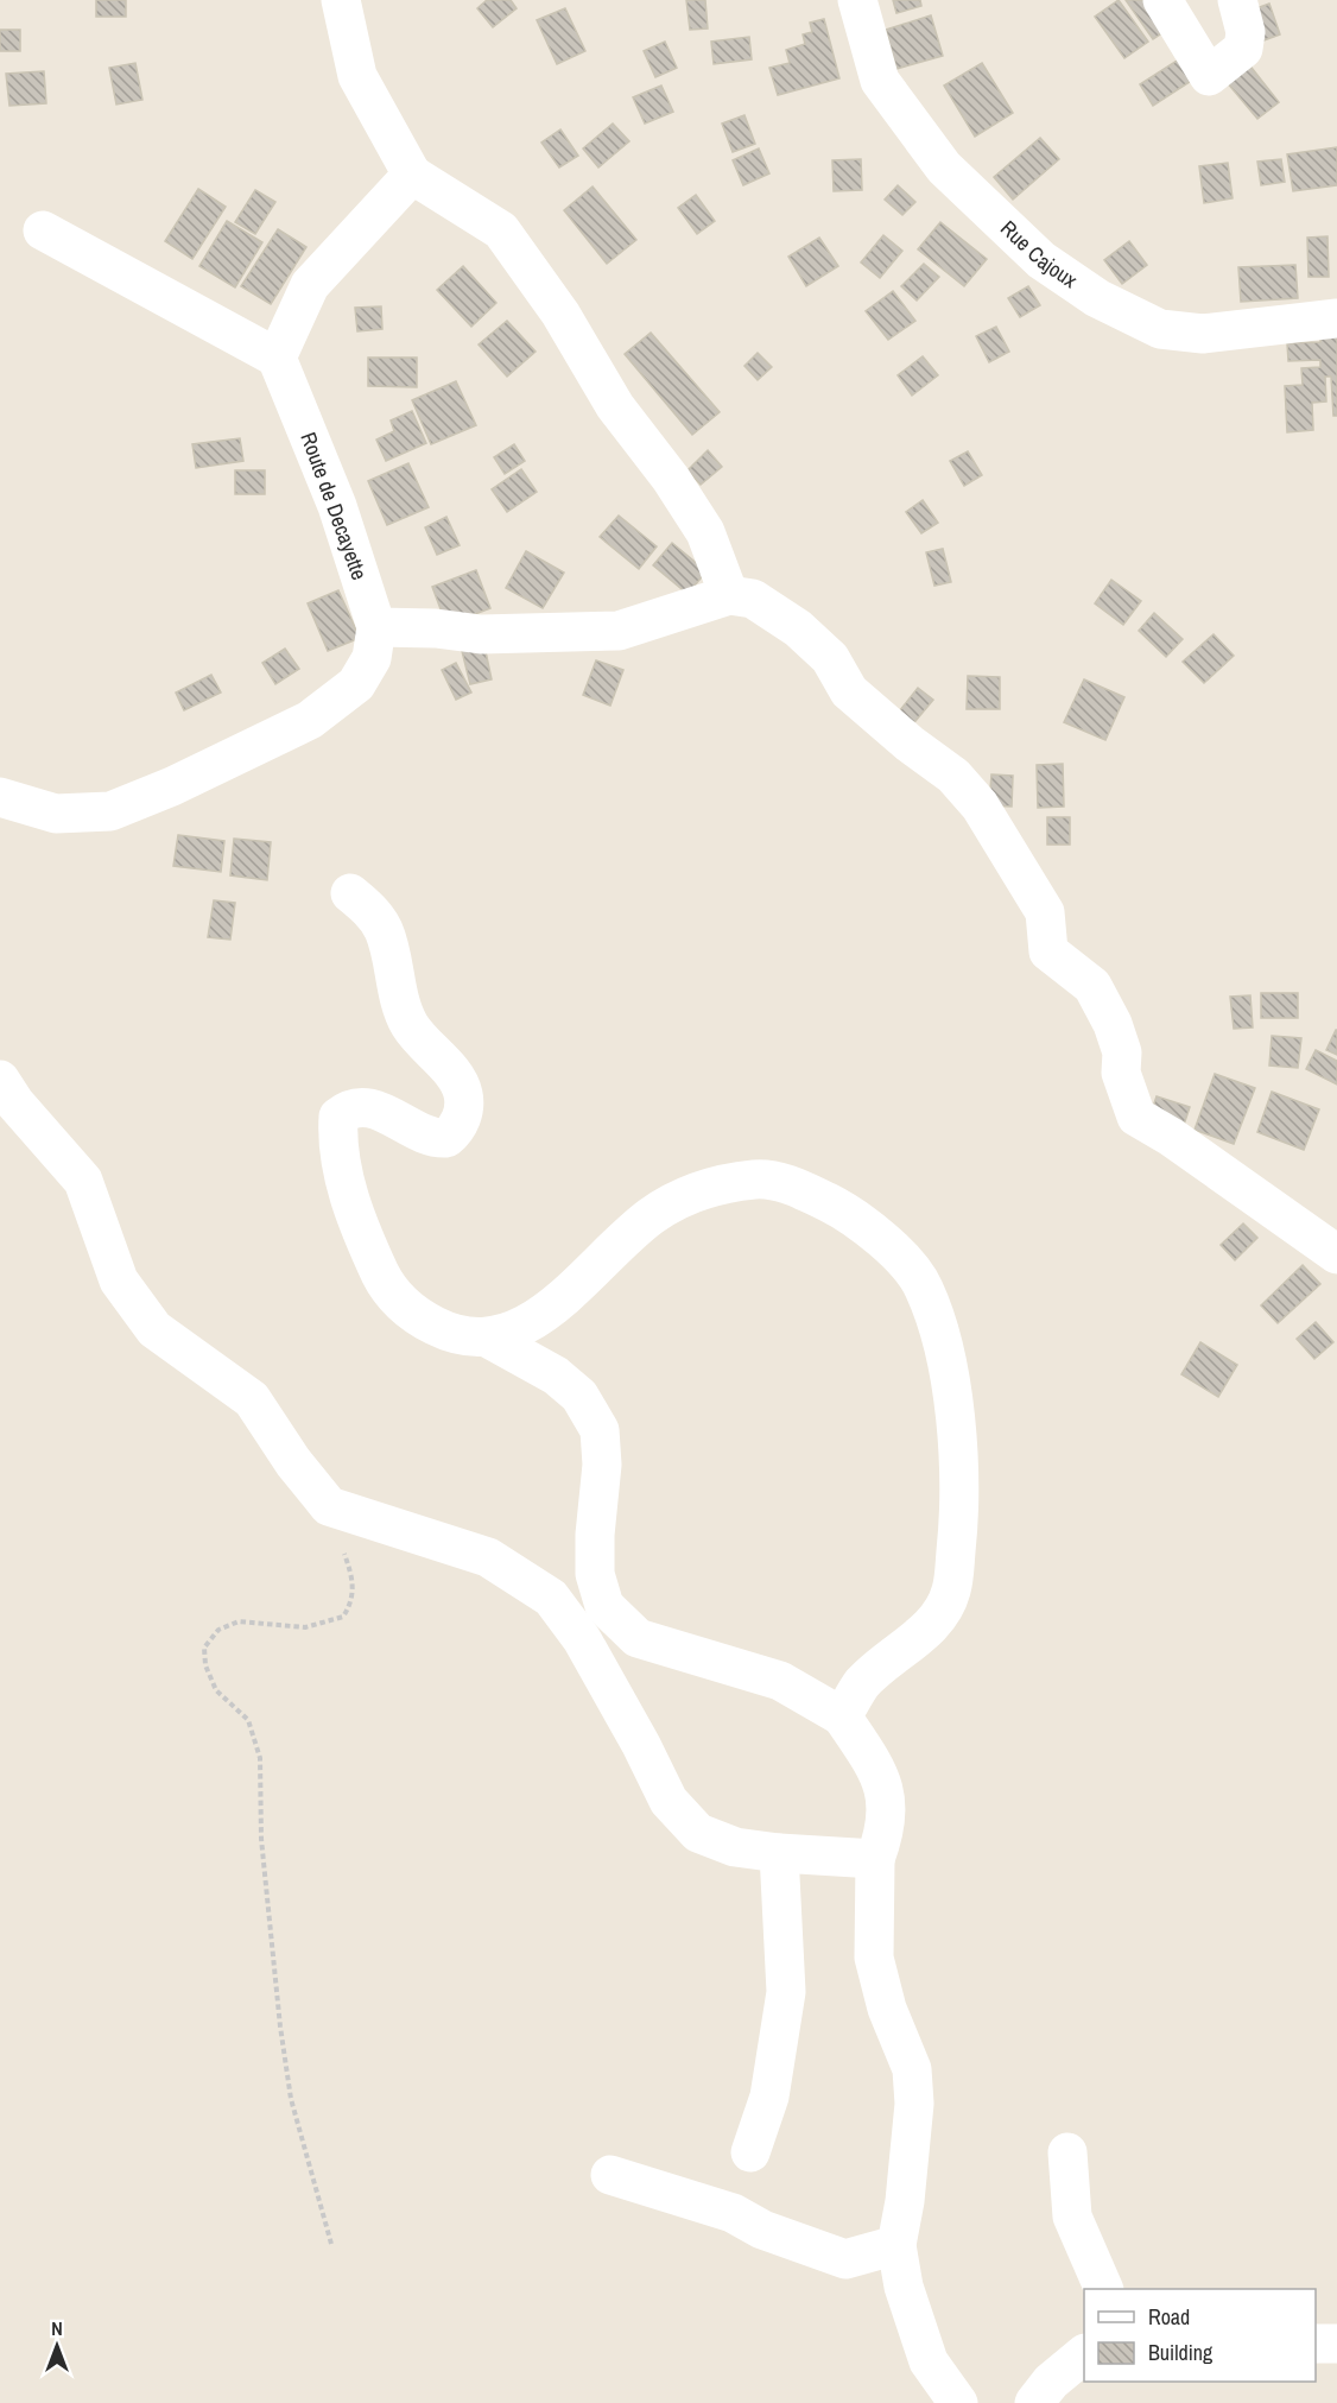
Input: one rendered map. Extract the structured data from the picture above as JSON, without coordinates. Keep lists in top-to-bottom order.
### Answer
{
  "streets": {
    "street": ["Rue Cajoux", "Route de Decayette"]
  },
  "legend": ["Road", "Building"],
  "north": "top"
}
